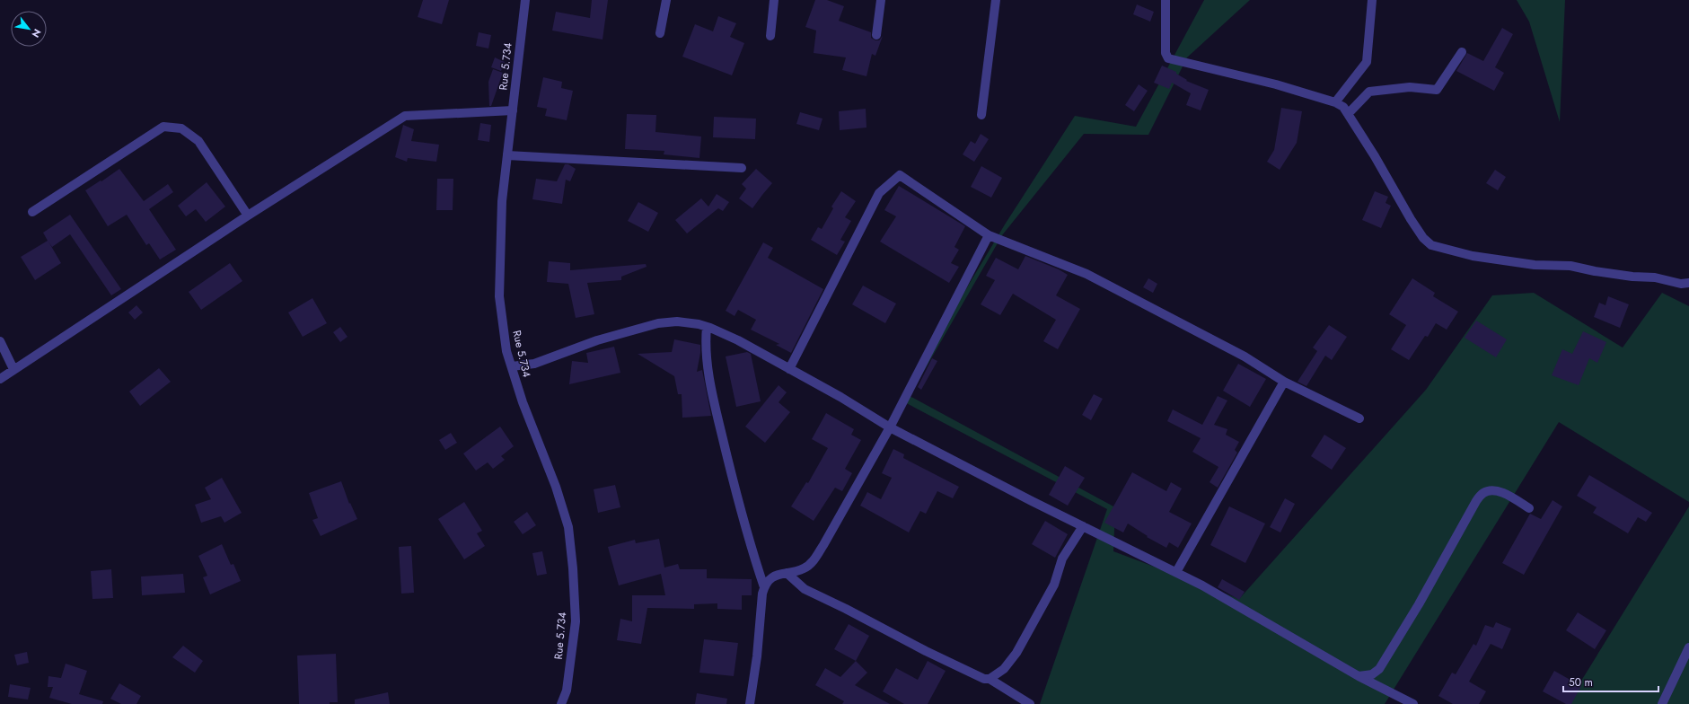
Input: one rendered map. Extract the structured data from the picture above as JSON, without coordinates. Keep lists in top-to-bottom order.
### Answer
{
  "streets": {
    "street": ["Rue 5.734"]
  },
  "scale_bar": "50 m",
  "north": "bottom right"
}
